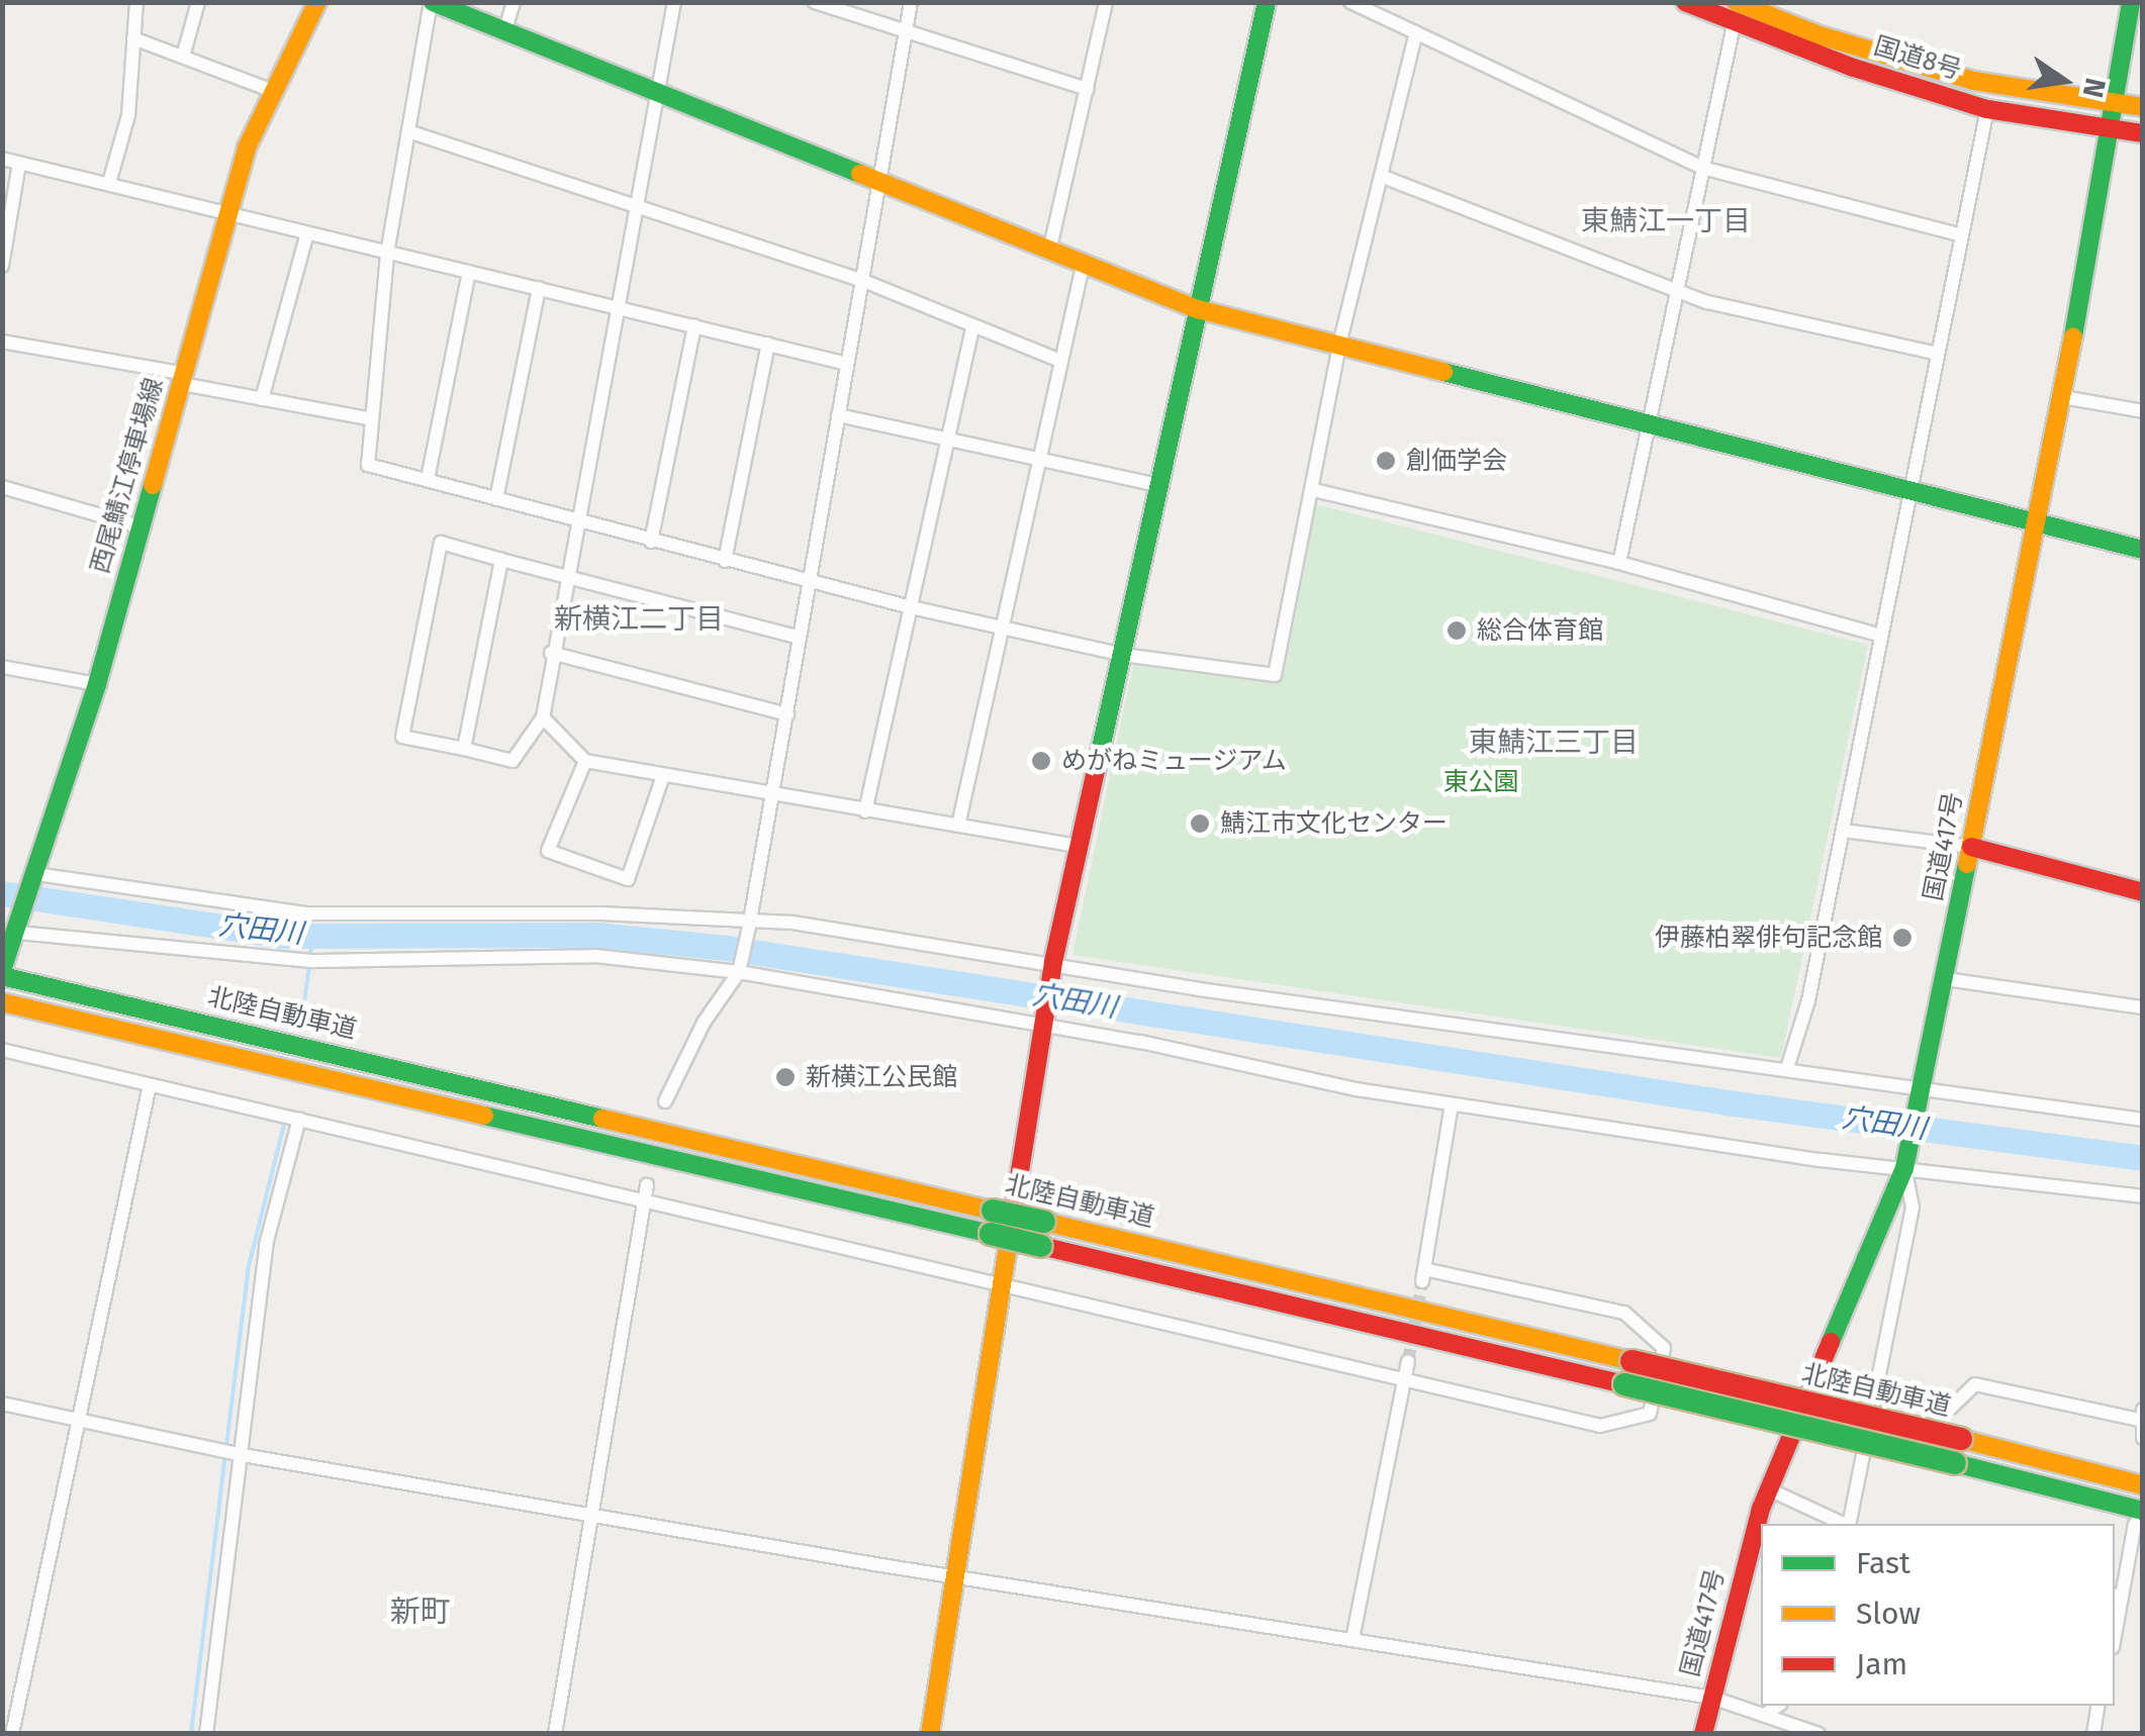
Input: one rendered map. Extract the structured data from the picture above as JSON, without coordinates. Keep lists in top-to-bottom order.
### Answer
{
  "streets": {
    "main road": [
      "国道8号",
      "西尾鯖江停車場線",
      "国道417号",
      "北陸自動車道"
    ]
  },
  "crossings": [
    ["国道8号", "国道417号"],
    ["西尾鯖江停車場線", "北陸自動車道"]
  ],
  "districts": [
    "東鯖江一丁目",
    "新横江二丁目",
    "東鯖江三丁目",
    "新町"
  ],
  "water": ["穴田川"],
  "parks": ["東公園"],
  "places": [
    "創価学会",
    "総合体育館",
    "めがねミュージアム",
    "鯖江市文化センター",
    "伊藤柏翠俳句記念館",
    "新横江公民館"
  ],
  "legend": ["Fast", "Slow", "Jam"],
  "north": "right"
}
